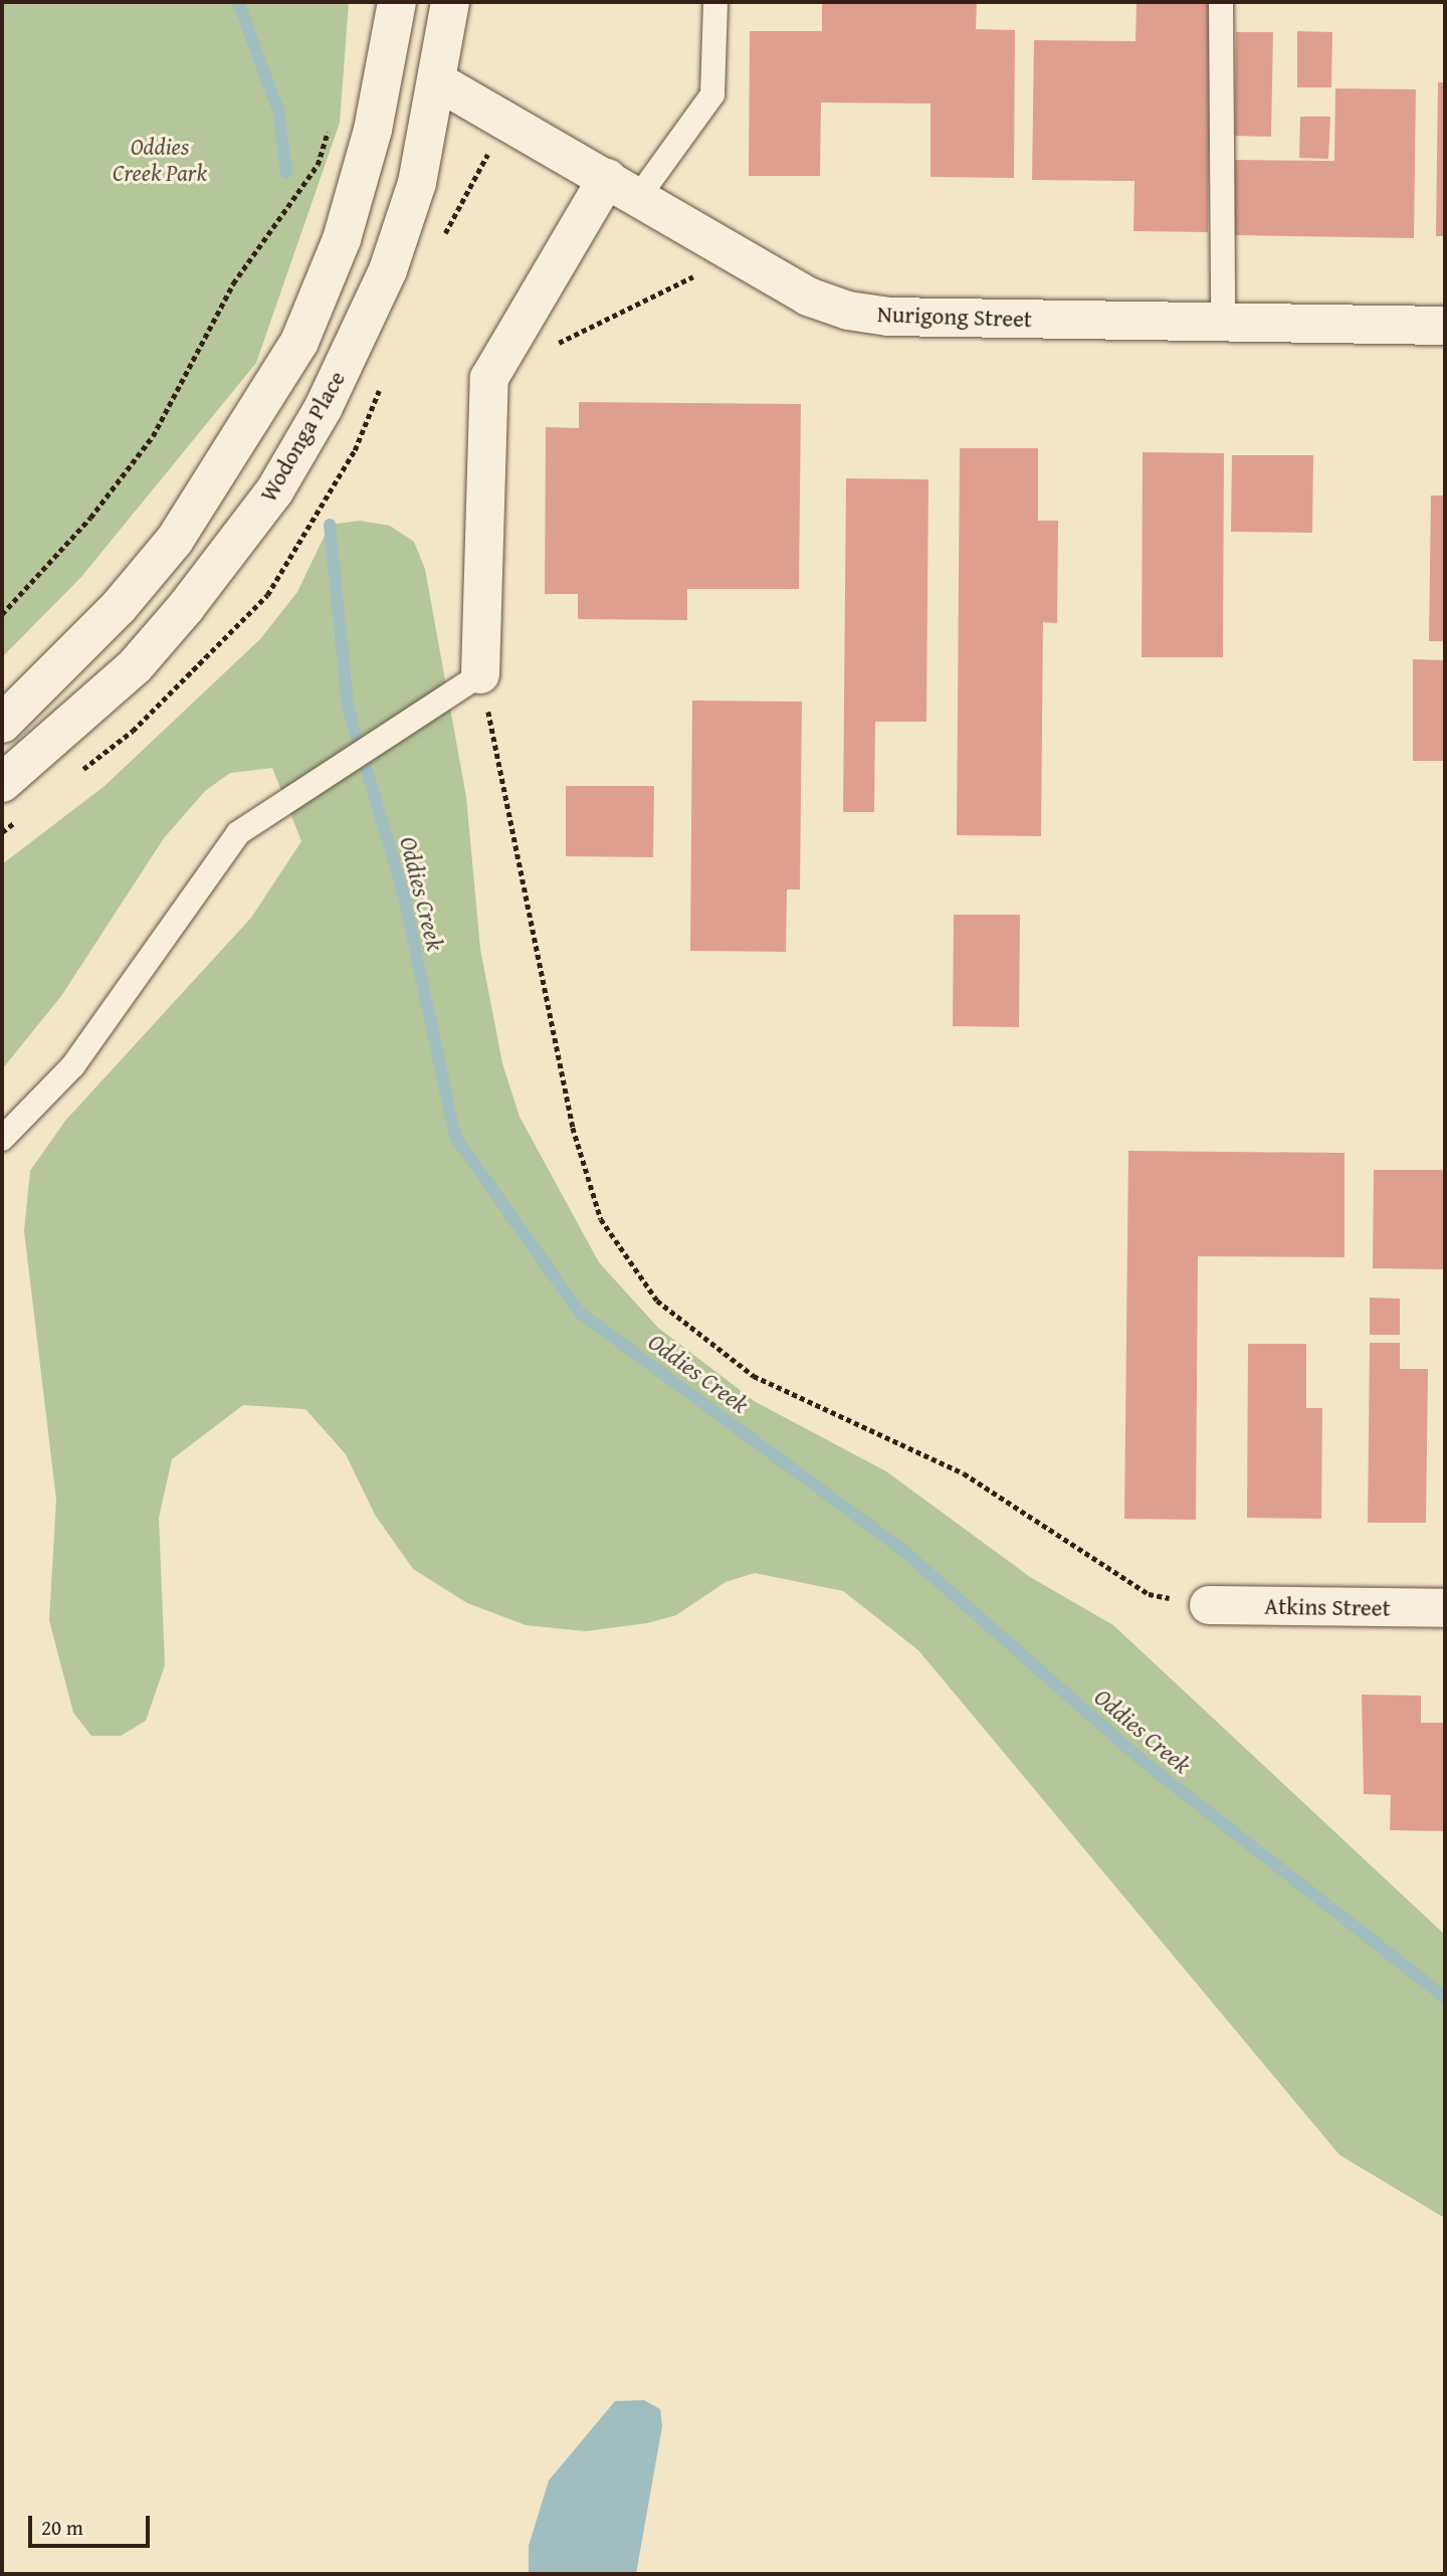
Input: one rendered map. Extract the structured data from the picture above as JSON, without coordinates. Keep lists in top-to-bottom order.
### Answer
{
  "streets": {
    "street": ["Nurigong Street", "Wodonga Place", "Atkins Street"]
  },
  "crossings": [
    ["Nurigong Street", "Wodonga Place"]
  ],
  "water": ["Oddies Creek"],
  "parks": ["Oddies Creek Park"],
  "scale_bar": "20 m"
}
